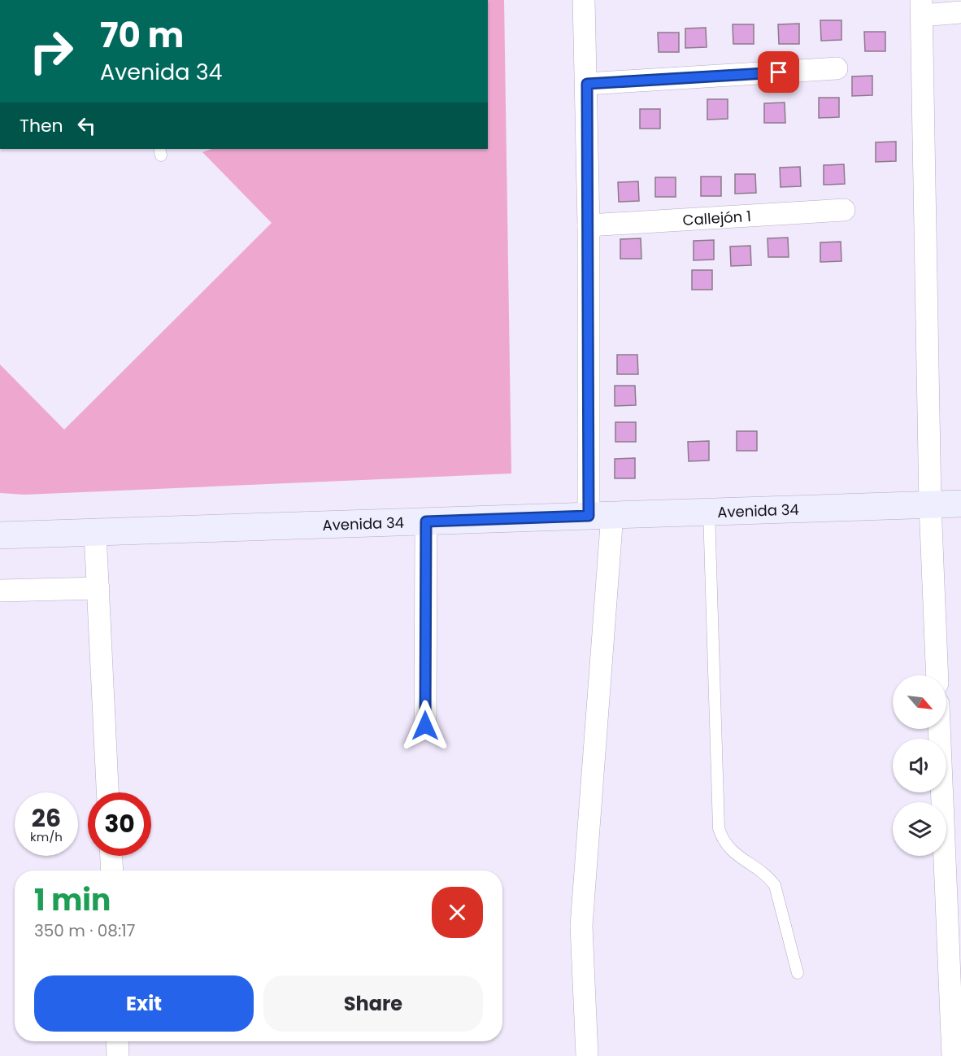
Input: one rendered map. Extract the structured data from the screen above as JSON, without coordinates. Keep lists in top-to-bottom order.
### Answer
{
  "streets": {
    "street": ["Callejón 1", "Avenida 34"]
  },
  "north": "bottom right",
  "page": {
    "turn": ["70 m", "Avenida 34"],
    "then": "Then",
    "speed": "26 km/h",
    "limit": "30",
    "heading": ["1 min", "350 m · 08:17"],
    "buttons": ["Exit", "Share"]
  }
}
